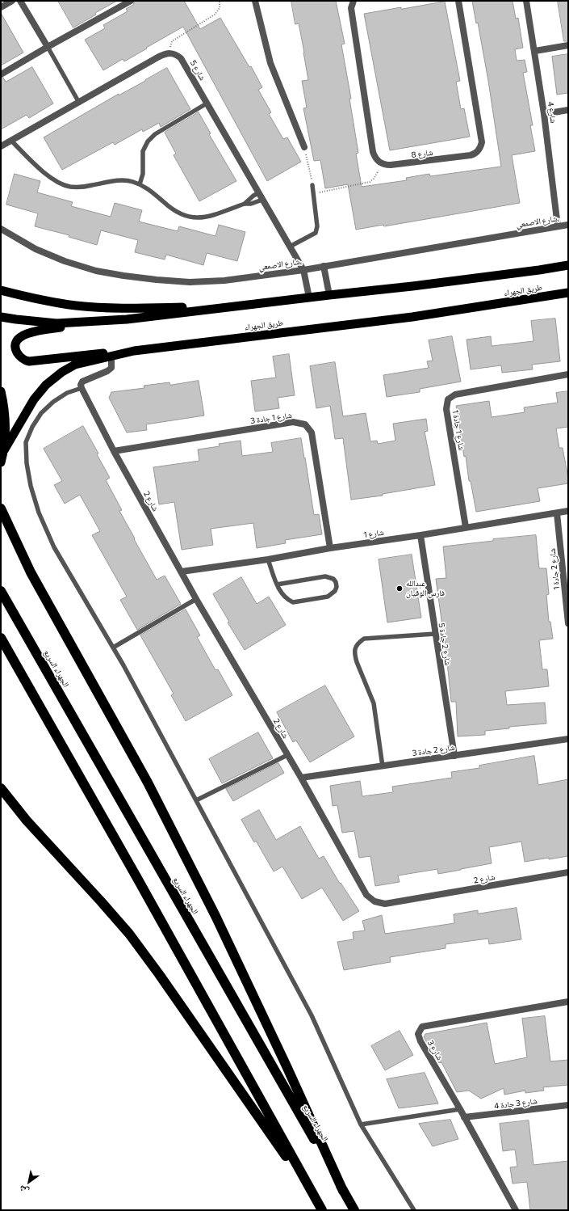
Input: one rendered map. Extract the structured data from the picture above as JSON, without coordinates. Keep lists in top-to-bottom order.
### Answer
{
  "streets": {
    "highway": ["طريق الجهراء", "الجهراء السريع"],
    "street": [
      "شارع 5",
      "شارع 4",
      "شارع 8",
      "شارع الاصمعي،",
      "شارع 1 جادة 3",
      "شارع 1 جادة 1",
      "شارع 2",
      "شارع 1",
      "شارع 2 جادة 1",
      "شارع 2 جادة 5",
      "شارع 2 جادة 3",
      "شارع 3",
      "شارع 3 جادة 4"
    ]
  },
  "crossings": [
    ["شارع 5", "شارع الاصمعي،"],
    ["شارع 4", "شارع الاصمعي،"],
    ["شارع 1 جادة 3", "شارع 2"],
    ["شارع 1 جادة 3", "شارع 1"],
    ["شارع 1 جادة 1", "شارع 1"],
    ["شارع 2", "شارع 1"],
    ["شارع 2", "شارع 2 جادة 3"],
    ["شارع 1", "شارع 2 جادة 1"],
    ["شارع 1", "شارع 2 جادة 5"],
    ["شارع 2 جادة 5", "شارع 2 جادة 3"],
    ["شارع 3", "شارع 3 جادة 4"]
  ],
  "places": ["عبدالله فارس الوقيان"],
  "north": "bottom left"
}
